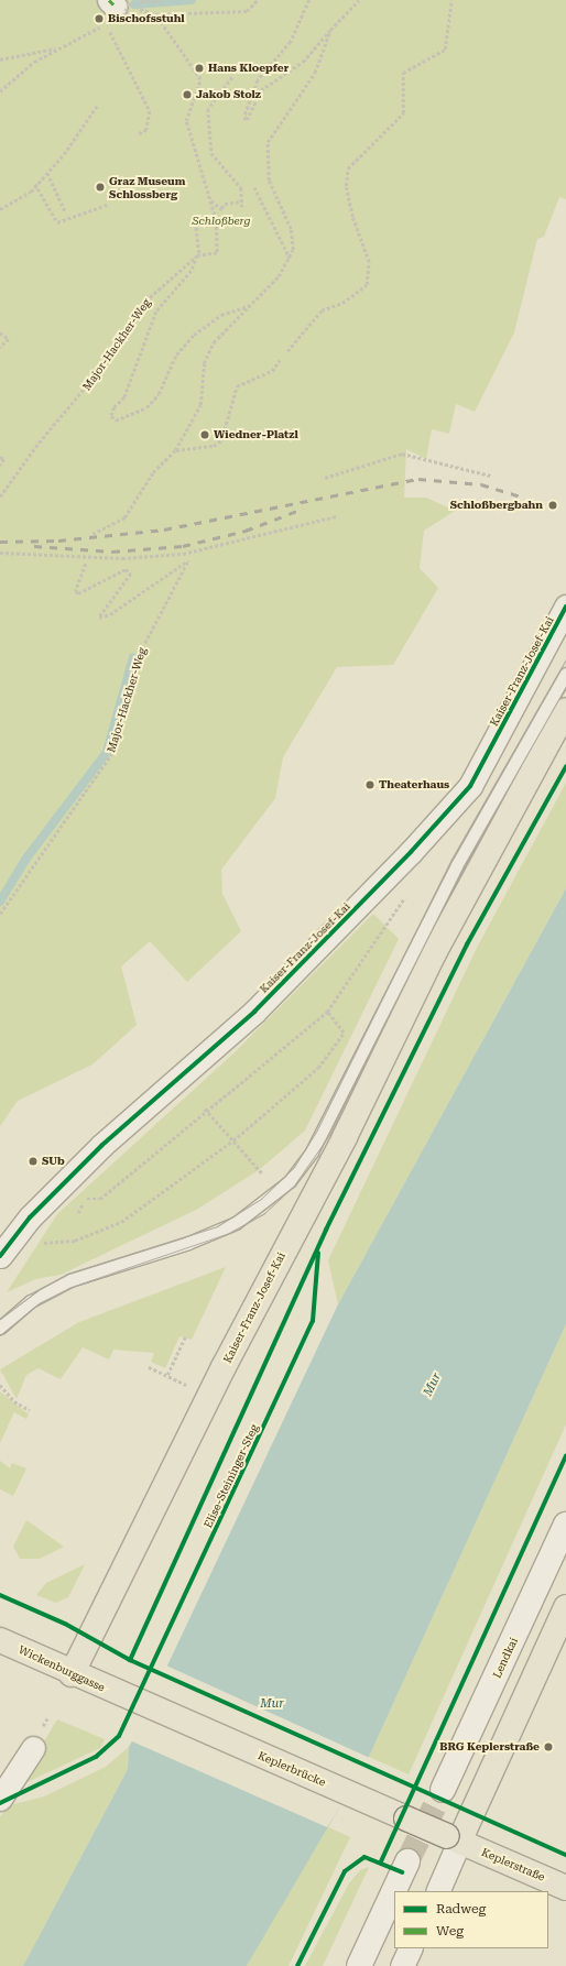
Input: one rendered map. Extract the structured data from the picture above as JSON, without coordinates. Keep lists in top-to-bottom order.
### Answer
{
  "streets": {
    "main road": [
      "Kaiser-Franz-Josef-Kai",
      "Lendkai",
      "Wickenburggasse",
      "Keplerbrücke",
      "Keplerstraße"
    ],
    "path": ["Major-Hackher-Weg"],
    "cycle path": ["Elise-Steininger-Steg"]
  },
  "crossings": [
    ["Kaiser-Franz-Josef-Kai", "Wickenburggasse"],
    ["Wickenburggasse", "Keplerbrücke"],
    ["Keplerbrücke", "Keplerstraße"]
  ],
  "water": ["Mur"],
  "parks": ["Schloßberg"],
  "places": [
    "Bischofsstuhl",
    "Hans Kloepfer",
    "Jakob Stolz",
    "Graz Museum Schlossberg",
    "Wiedner-Platzl",
    "Schloßbergbahn",
    "Theaterhaus",
    "SUb",
    "BRG Keplerstraße"
  ],
  "legend": ["Radweg", "Weg"]
}
